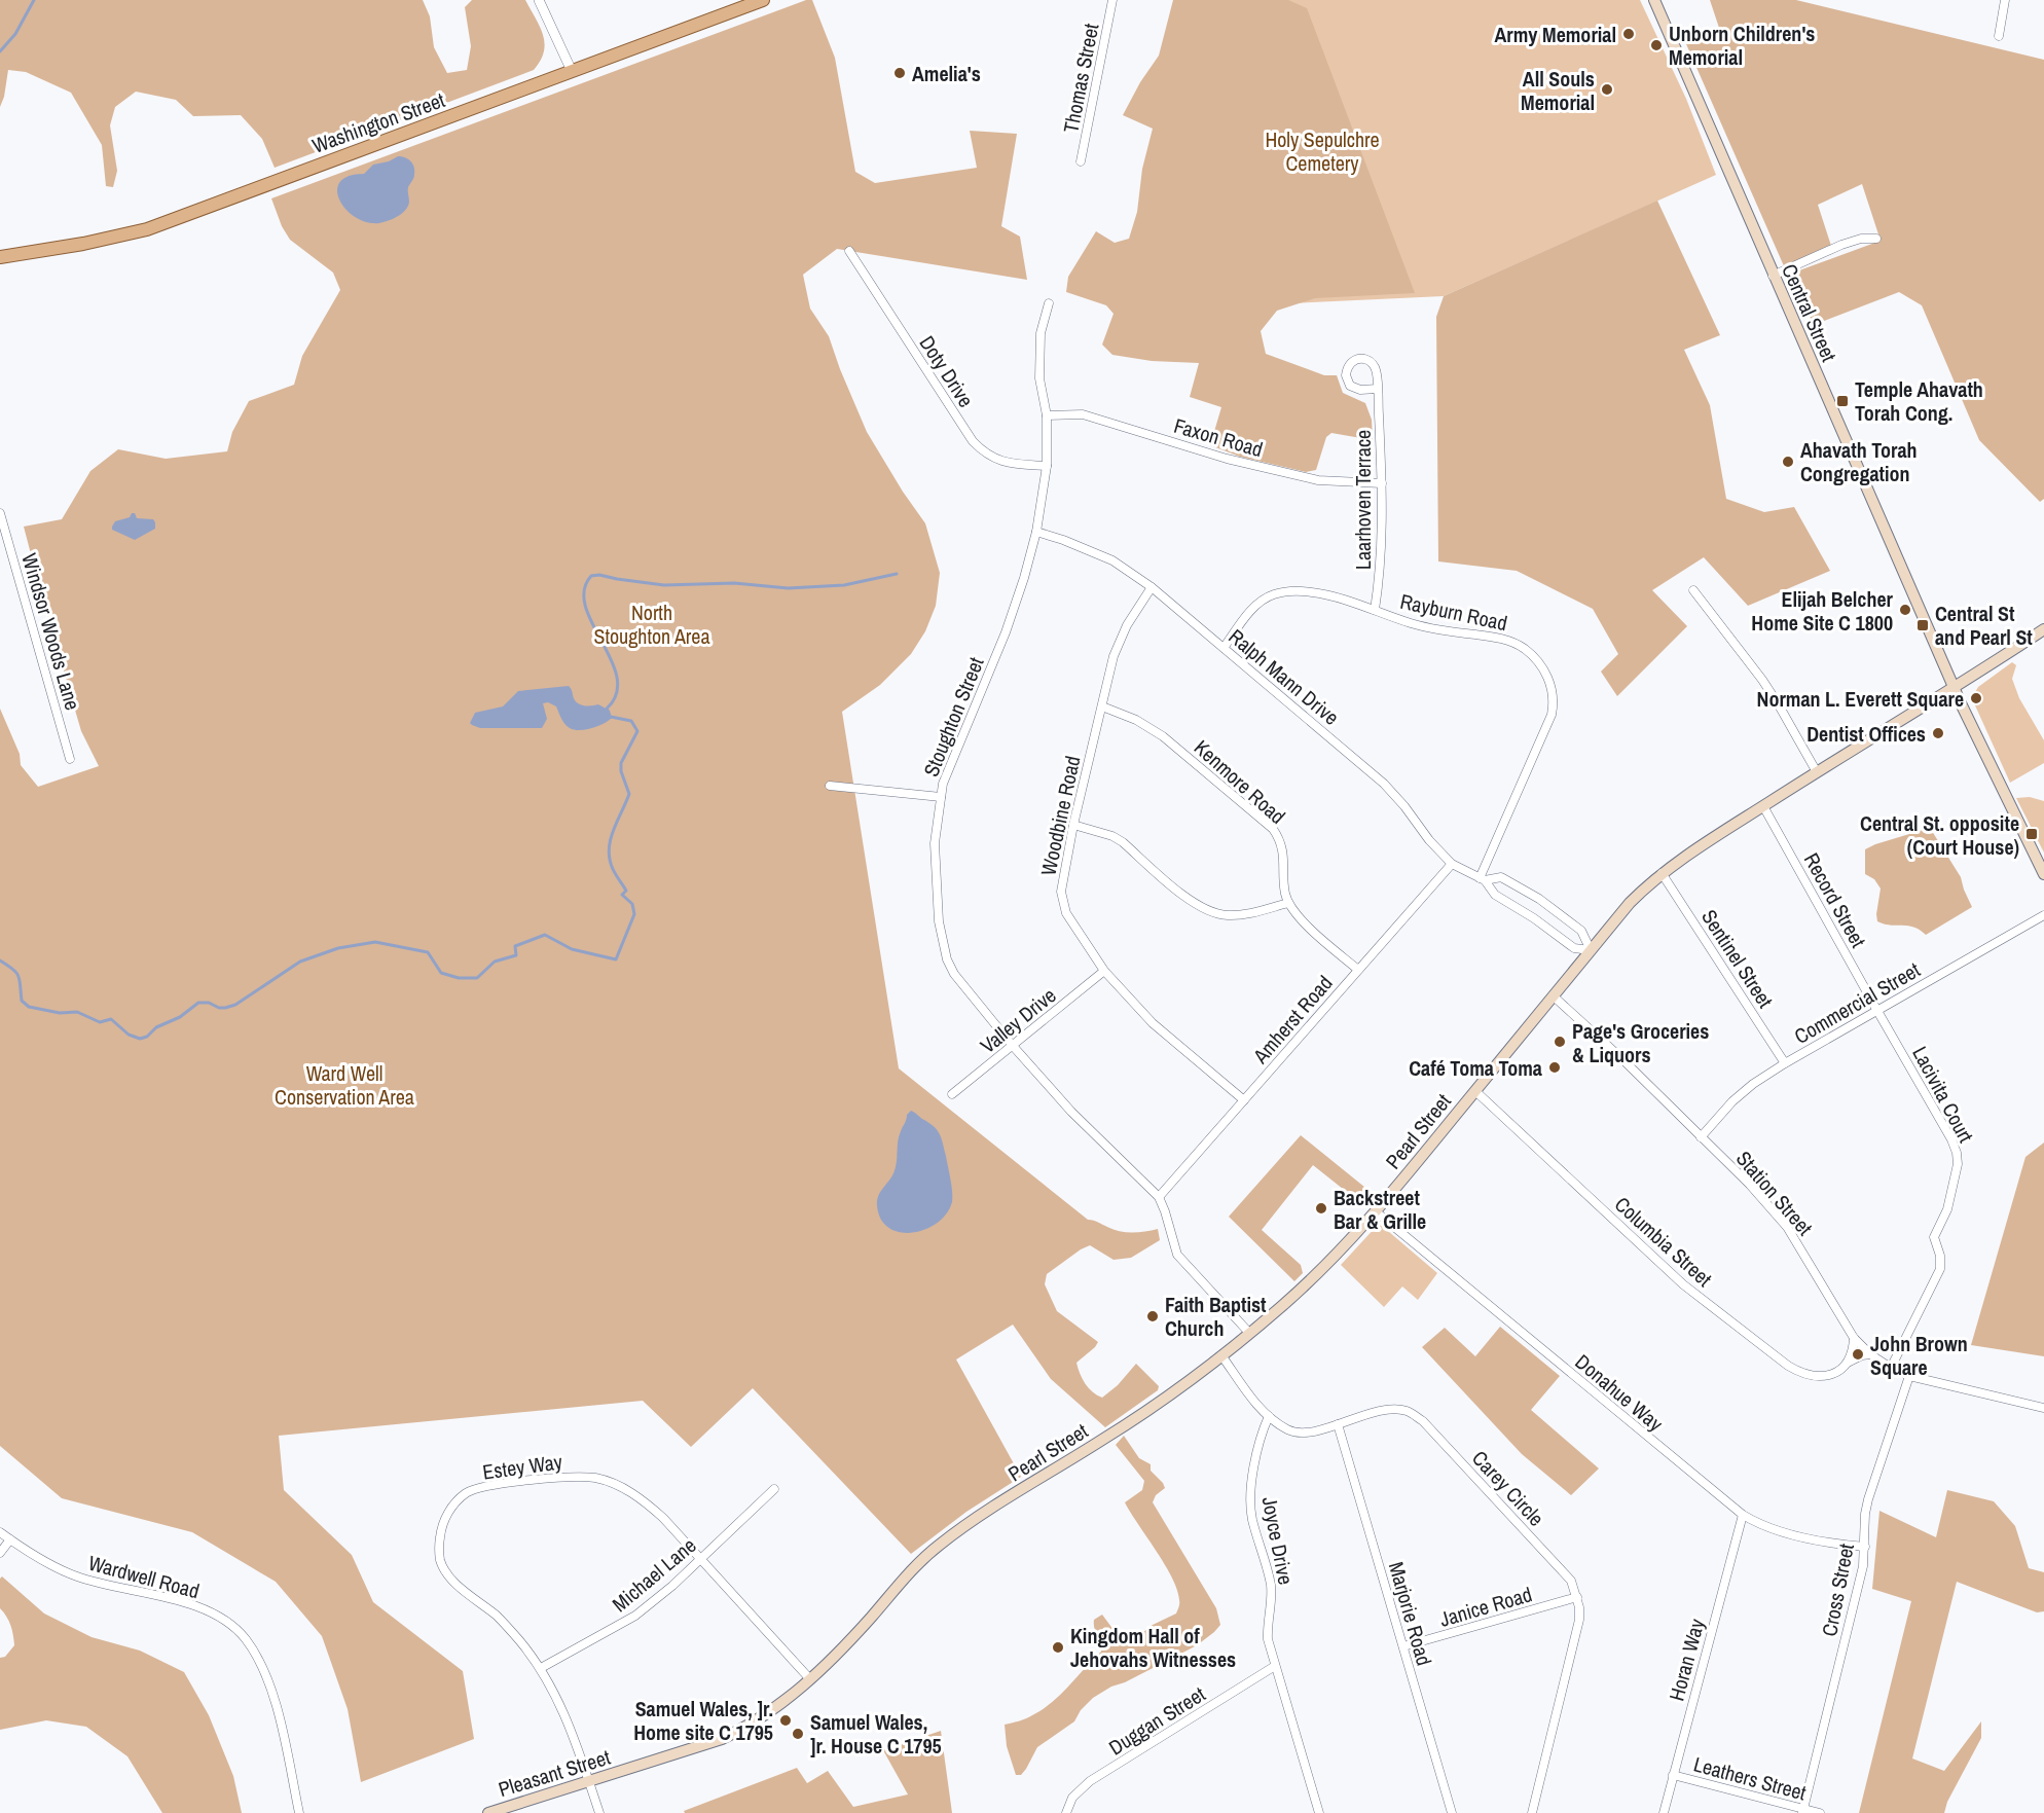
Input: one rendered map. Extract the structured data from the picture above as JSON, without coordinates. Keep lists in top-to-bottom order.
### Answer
{
  "streets": {
    "main road": [
      "Washington Street",
      "Central Street",
      "Pearl Street",
      "Pleasant Street"
    ],
    "street": [
      "Thomas Street",
      "Doty Drive",
      "Faxon Road",
      "Laarhoven Terrace",
      "Rayburn Road",
      "Windsor Woods Lane",
      "Ralph Mann Drive",
      "Stoughton Street",
      "Kenmore Road",
      "Woodbine Road",
      "Record Street",
      "Sentinel Street",
      "Commercial Street",
      "Amherst Road",
      "Valley Drive",
      "Lacivita Court",
      "Station Street",
      "Columbia Street",
      "Donahue Way",
      "Estey Way",
      "Carey Circle",
      "Joyce Drive",
      "Michael Lane",
      "Wardwell Road",
      "Cross Street",
      "Janice Road",
      "Marjorie Road",
      "Horan Way",
      "Duggan Street",
      "Leathers Street"
    ]
  },
  "crossings": [
    ["Central Street", "Pearl Street"],
    ["Doty Drive", "Stoughton Street"],
    ["Faxon Road", "Laarhoven Terrace"],
    ["Faxon Road", "Stoughton Street"],
    ["Laarhoven Terrace", "Rayburn Road"],
    ["Rayburn Road", "Ralph Mann Drive"],
    ["Ralph Mann Drive", "Stoughton Street"],
    ["Ralph Mann Drive", "Woodbine Road"],
    ["Ralph Mann Drive", "Amherst Road"],
    ["Ralph Mann Drive", "Pearl Street"],
    ["Stoughton Street", "Amherst Road"],
    ["Stoughton Street", "Valley Drive"],
    ["Stoughton Street", "Pearl Street"],
    ["Kenmore Road", "Woodbine Road"],
    ["Woodbine Road", "Amherst Road"],
    ["Woodbine Road", "Valley Drive"],
    ["Record Street", "Commercial Street"],
    ["Record Street", "Lacivita Court"],
    ["Record Street", "Pearl Street"],
    ["Sentinel Street", "Commercial Street"],
    ["Sentinel Street", "Pearl Street"],
    ["Commercial Street", "Lacivita Court"],
    ["Commercial Street", "Station Street"],
    ["Lacivita Court", "Station Street"],
    ["Pearl Street", "Station Street"],
    ["Pearl Street", "Columbia Street"],
    ["Pearl Street", "Donahue Way"],
    ["Pearl Street", "Estey Way"],
    ["Pearl Street", "Carey Circle"],
    ["Pearl Street", "Pleasant Street"],
    ["Station Street", "Columbia Street"],
    ["Station Street", "Cross Street"],
    ["Donahue Way", "Cross Street"],
    ["Donahue Way", "Horan Way"],
    ["Estey Way", "Michael Lane"],
    ["Estey Way", "Pleasant Street"],
    ["Carey Circle", "Joyce Drive"],
    ["Carey Circle", "Janice Road"],
    ["Carey Circle", "Marjorie Road"],
    ["Joyce Drive", "Duggan Street"],
    ["Cross Street", "Leathers Street"],
    ["Janice Road", "Marjorie Road"],
    ["Horan Way", "Leathers Street"]
  ],
  "parks": ["Holy Sepulchre Cemetery", "North Stoughton Area", "Ward Well Conservation Area"],
  "places": {
    "other": [
      "Army Memorial",
      "Unborn Children's Memorial",
      "Amelia's",
      "All Souls Memorial",
      "Ahavath Torah Congregation",
      "Elijah Belcher Home Site C 1800",
      "Norman L. Everett Square",
      "Dentist Offices",
      "Page's Groceries & Liquors",
      "Café Toma Toma",
      "Backstreet Bar & Grille",
      "Faith Baptist Church",
      "John Brown Square",
      "Kingdom Hall of Jehovahs Witnesses",
      "Samuel Wales, ]r. Home site C 1795",
      "Samuel Wales, ]r. House C 1795"
    ],
    "transit": ["Temple Ahavath Torah Cong.", "Central St and Pearl St", "Central St. opposite (Court House)"]
  }
}
